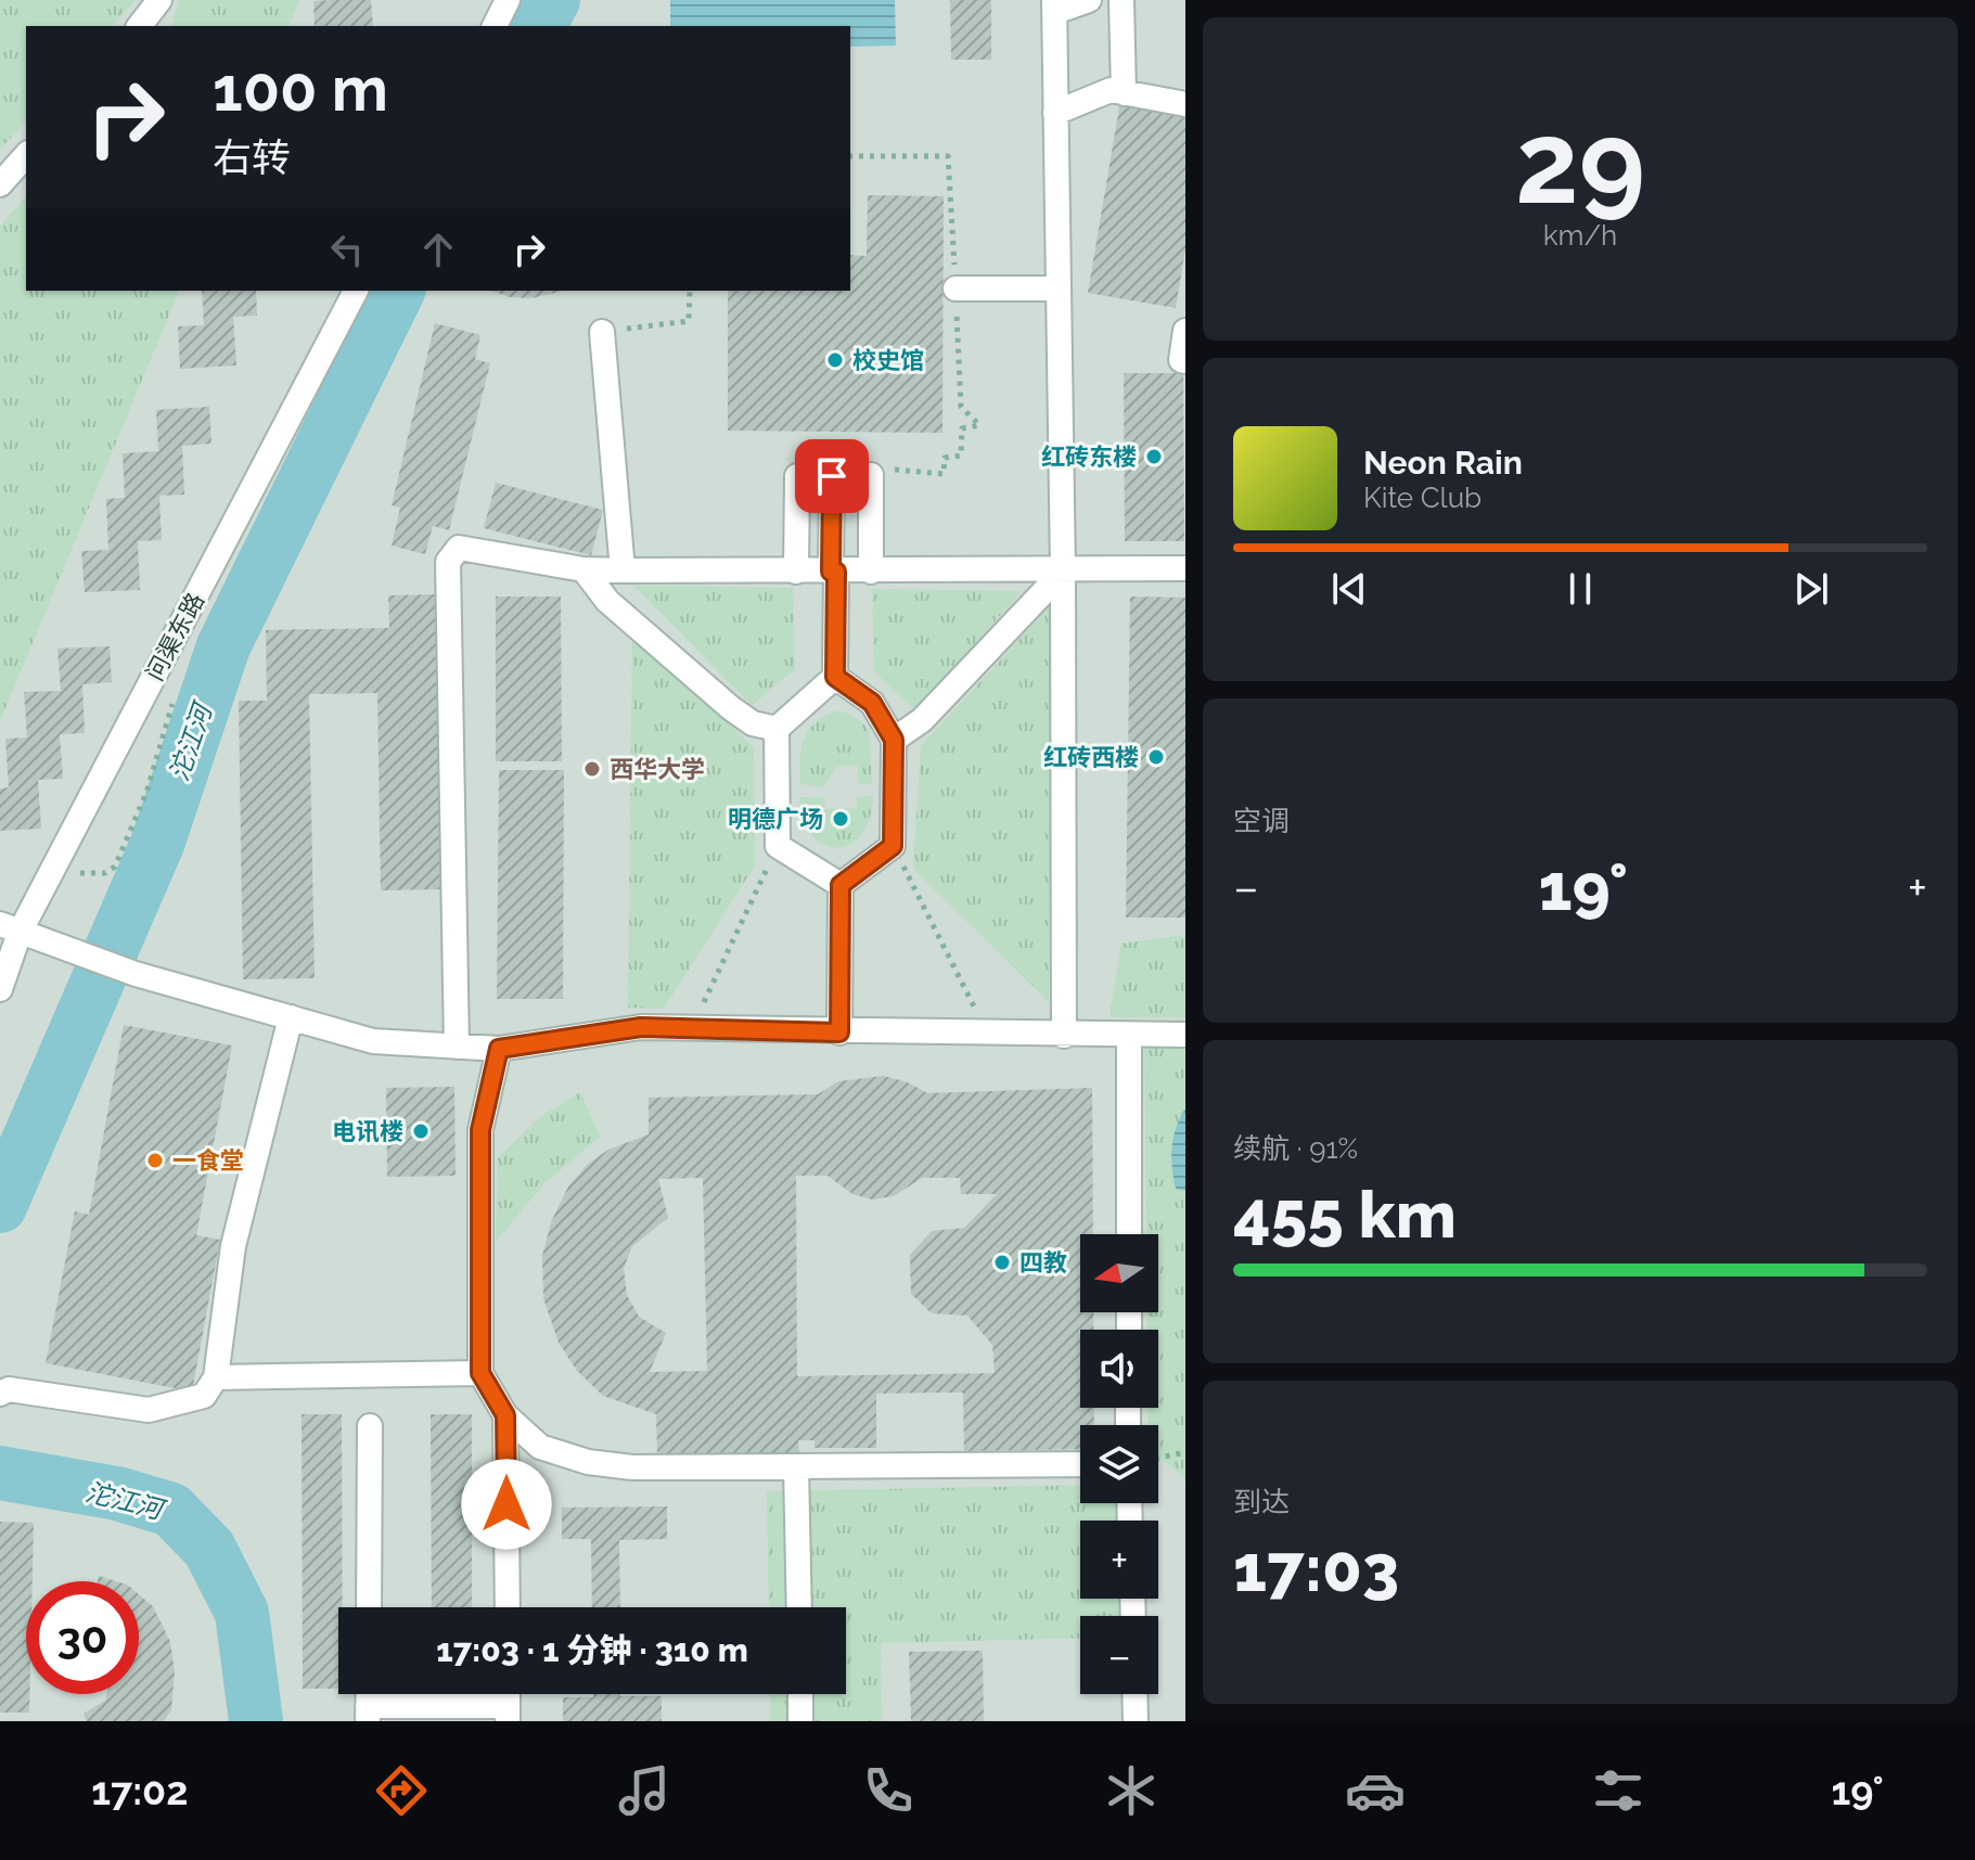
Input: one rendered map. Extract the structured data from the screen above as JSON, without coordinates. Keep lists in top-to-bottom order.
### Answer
{
  "streets": {
    "street": ["问渠东路"]
  },
  "water": ["沱江河"],
  "places": [
    "校史馆",
    "红砖东楼",
    "红砖西楼",
    "西华大学",
    "明德广场",
    "电讯楼",
    "一食堂",
    "四教"
  ],
  "north": "left",
  "page": {
    "tile": [
      ["29", "km/h"],
      "空调",
      ["续航 · 91%", "455 km"],
      ["到达", "17:03"]
    ],
    "turn": ["100 m", "右转"],
    "song": ["Neon Rain", "Kite Club"],
    "heat": ["−", "19°", "+"],
    "map_buttons": ["+", "−"],
    "limit": "30",
    "trip": "17:03 · 1 分钟 · 310 m",
    "tabs": ["17:02", "19°"]
  }
}
